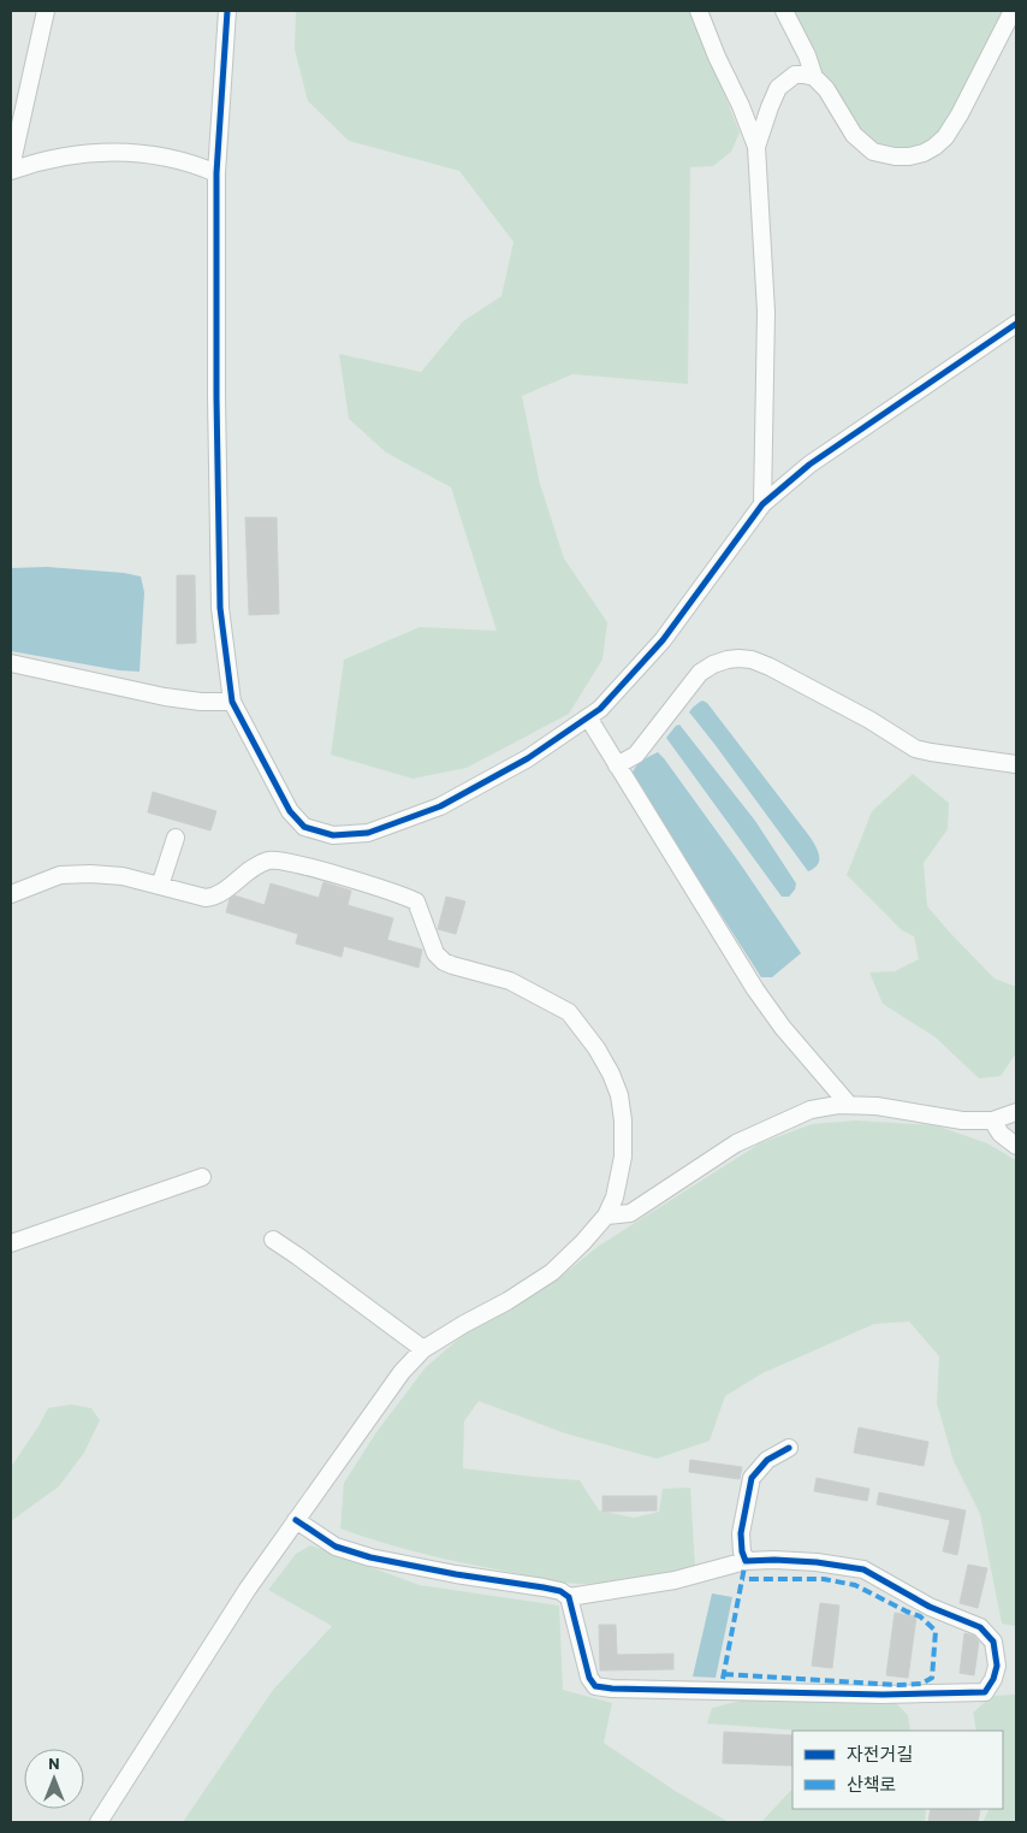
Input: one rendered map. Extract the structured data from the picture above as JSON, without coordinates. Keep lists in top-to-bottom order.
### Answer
{
  "legend": ["자전거길", "산책로"],
  "north": "top"
}
